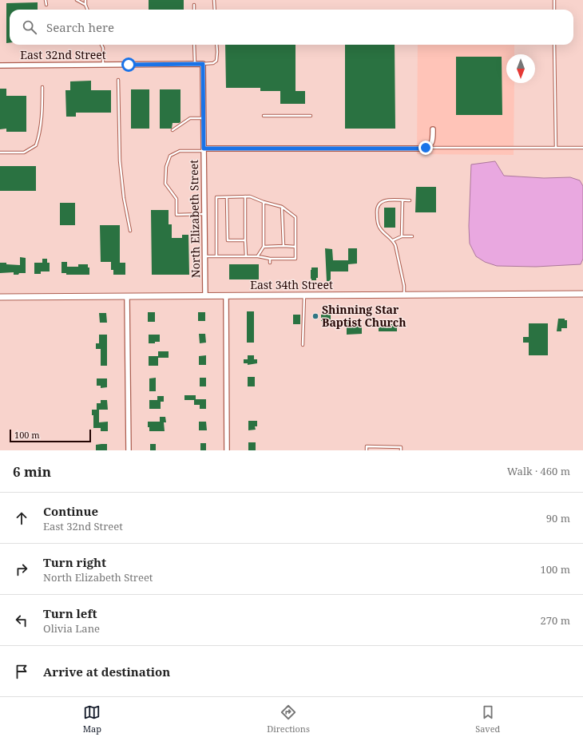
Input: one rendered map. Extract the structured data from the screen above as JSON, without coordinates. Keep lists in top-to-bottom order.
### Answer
{
  "streets": {
    "main road": ["East 34th Street"],
    "street": ["East 32nd Street", "North Elizabeth Street"]
  },
  "crossings": [
    ["East 32nd Street", "North Elizabeth Street"],
    ["North Elizabeth Street", "East 34th Street"]
  ],
  "places": ["Shinning Star Baptist Church"],
  "scale_bar": "100 m",
  "north": "bottom",
  "page": {
    "search": "Search here",
    "scale": "100 m",
    "heading": ["6 min", "Walk · 460 m"],
    "list": [
      ["Continue", "East 32nd Street", "90 m"],
      ["Turn right", "North Elizabeth Street", "100 m"],
      ["Turn left", "Olivia Lane", "270 m"],
      "Arrive at destination"
    ],
    "nav": ["Map", "Directions", "Saved"]
  }
}
